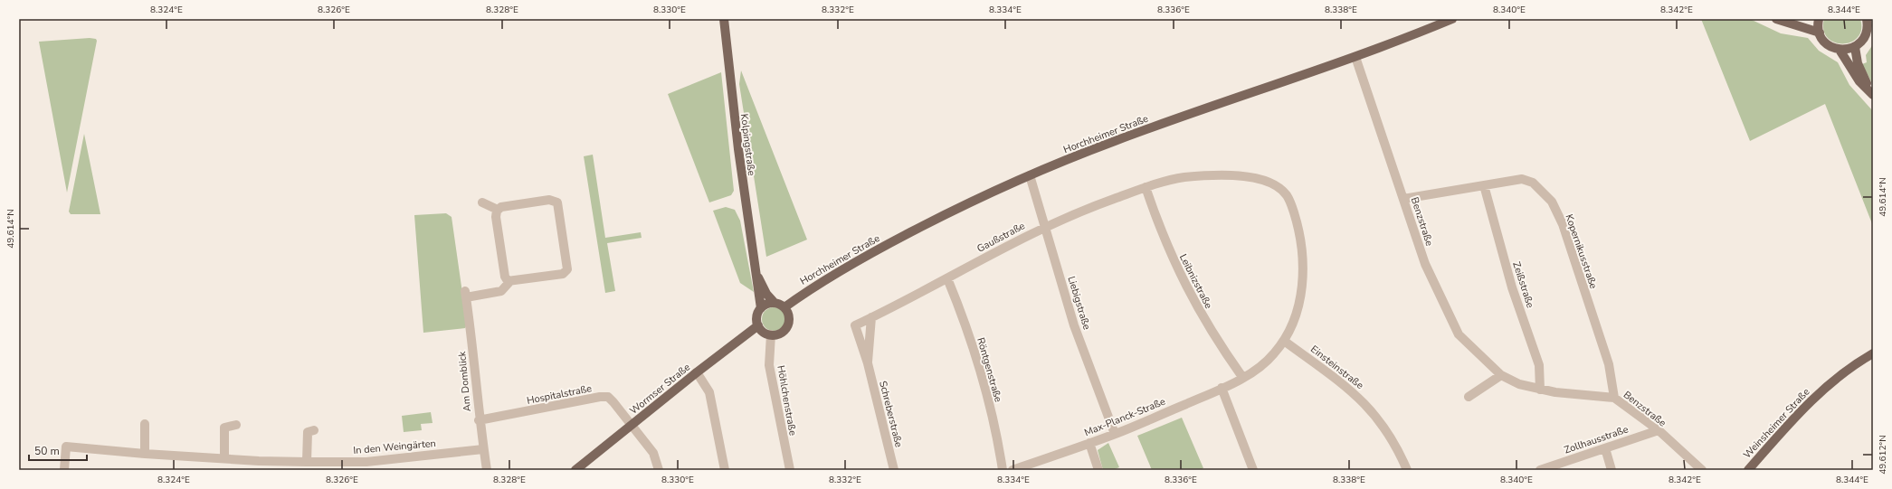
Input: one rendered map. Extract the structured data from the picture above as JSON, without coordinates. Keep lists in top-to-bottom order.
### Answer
{
  "streets": {
    "main road": [
      "Horchheimer Straße",
      "Kolpingstraße",
      "Wormser Straße",
      "Weinsheimer Straße"
    ],
    "street": [
      "Benzstraße",
      "Gaußstraße",
      "Kopernikusstraße",
      "Leibnizstraße",
      "Zeißstraße",
      "Liebigstraße",
      "Einsteinstraße",
      "Röntgenstraße",
      "Am Domblick",
      "Hospitalstraße",
      "Höhlchenstraße",
      "Schreberstraße",
      "Max-Planck-Straße",
      "Zollhausstraße",
      "In den Weingärten"
    ]
  },
  "crossings": [
    ["Horchheimer Straße", "Kolpingstraße"],
    ["Horchheimer Straße", "Benzstraße"],
    ["Horchheimer Straße", "Liebigstraße"],
    ["Horchheimer Straße", "Wormser Straße"],
    ["Horchheimer Straße", "Höhlchenstraße"],
    ["Kolpingstraße", "Wormser Straße"],
    ["Kolpingstraße", "Höhlchenstraße"],
    ["Benzstraße", "Kopernikusstraße"],
    ["Benzstraße", "Zeißstraße"],
    ["Benzstraße", "Zollhausstraße"],
    ["Gaußstraße", "Leibnizstraße"],
    ["Gaußstraße", "Liebigstraße"],
    ["Gaußstraße", "Einsteinstraße"],
    ["Gaußstraße", "Röntgenstraße"],
    ["Gaußstraße", "Schreberstraße"],
    ["Gaußstraße", "Max-Planck-Straße"],
    ["Kopernikusstraße", "Zeißstraße"],
    ["Leibnizstraße", "Max-Planck-Straße"],
    ["Liebigstraße", "Max-Planck-Straße"],
    ["Einsteinstraße", "Max-Planck-Straße"],
    ["Am Domblick", "Hospitalstraße"],
    ["Am Domblick", "In den Weingärten"],
    ["Wormser Straße", "Hospitalstraße"],
    ["Wormser Straße", "Höhlchenstraße"]
  ],
  "scale_bar": "50 m",
  "coordinates": [
    "8.324°E",
    "8.326°E",
    "8.328°E",
    "8.330°E",
    "8.332°E",
    "8.334°E",
    "8.336°E",
    "8.338°E",
    "8.340°E",
    "8.342°E",
    "8.344°E",
    "49.614°N",
    "49.612°N"
  ]
}
